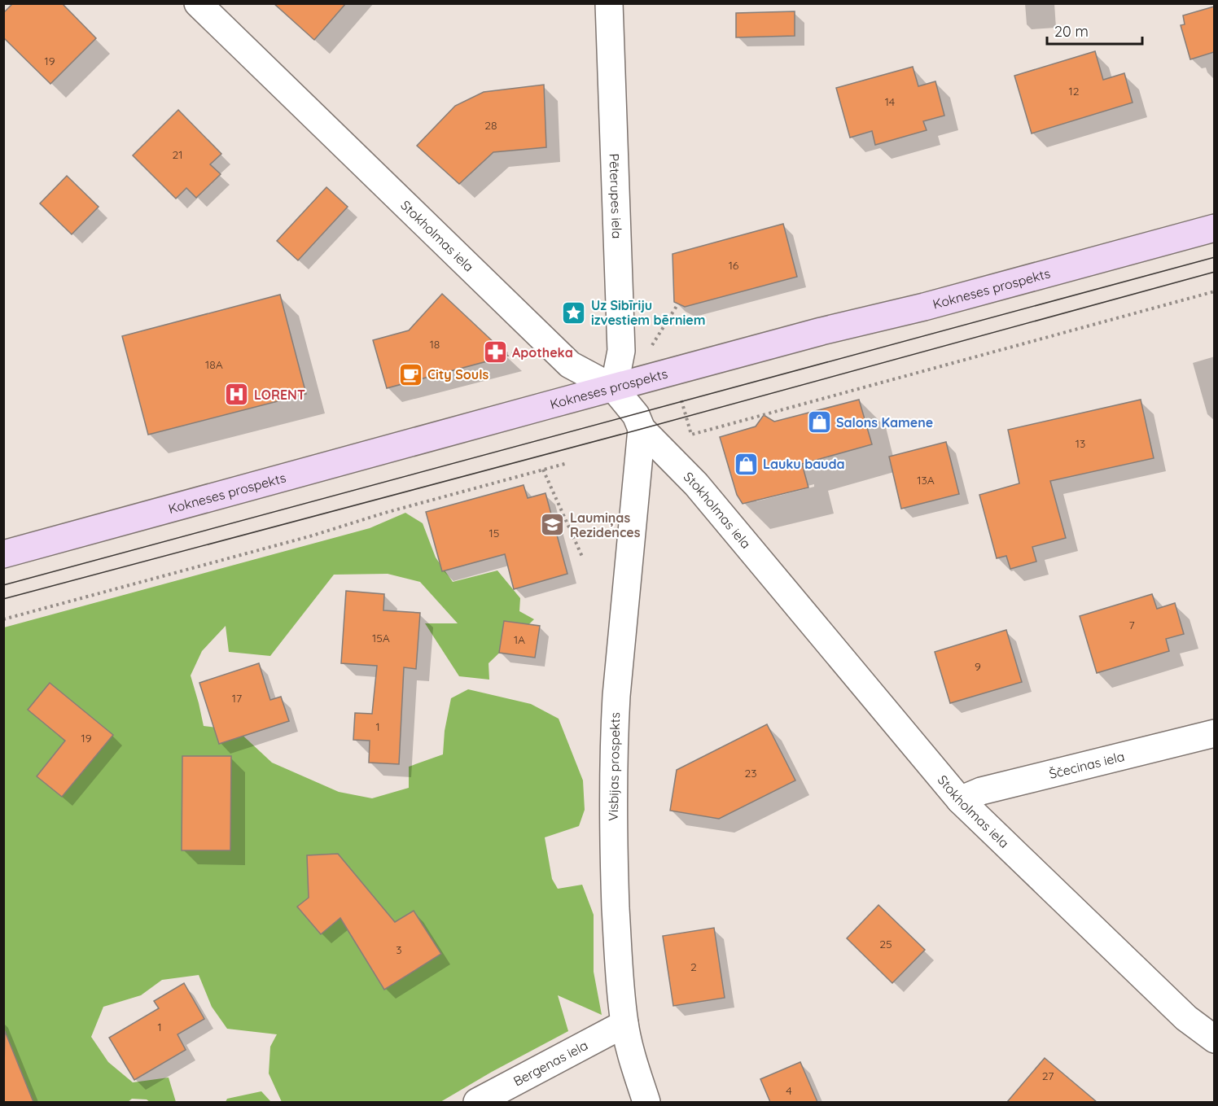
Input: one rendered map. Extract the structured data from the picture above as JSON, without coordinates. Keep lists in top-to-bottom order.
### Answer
{
  "streets": {
    "street": [
      "Pēterupes iela",
      "Stokholmas iela",
      "Kokneses prospekts",
      "Ščecinas iela",
      "Visbijas prospekts",
      "Bergenas iela"
    ]
  },
  "crossings": [
    ["Pēterupes iela", "Stokholmas iela"],
    ["Pēterupes iela", "Kokneses prospekts"],
    ["Stokholmas iela", "Kokneses prospekts"],
    ["Stokholmas iela", "Ščecinas iela"],
    ["Stokholmas iela", "Visbijas prospekts"],
    ["Visbijas prospekts", "Bergenas iela"]
  ],
  "places": {
    "place": ["Uz Sibīriju izvestiem bērniem"],
    "pharmacy": ["Apotheka"],
    "cafe": ["City Souls"],
    "hospital": ["LORENT"],
    "shop": ["Salons Kamene", "Lauku bauda"],
    "school or university": ["Laumiņas Rezidences"]
  },
  "house_numbers": [
    "19",
    "12",
    "14",
    "28",
    "21",
    "16",
    "18",
    "18A",
    "13",
    "13A",
    "15",
    "7",
    "15A",
    "1A",
    "9",
    "17",
    "1",
    "19",
    "23",
    "25",
    "3",
    "2",
    "1",
    "27",
    "4"
  ],
  "scale_bar": "20 m"
}
